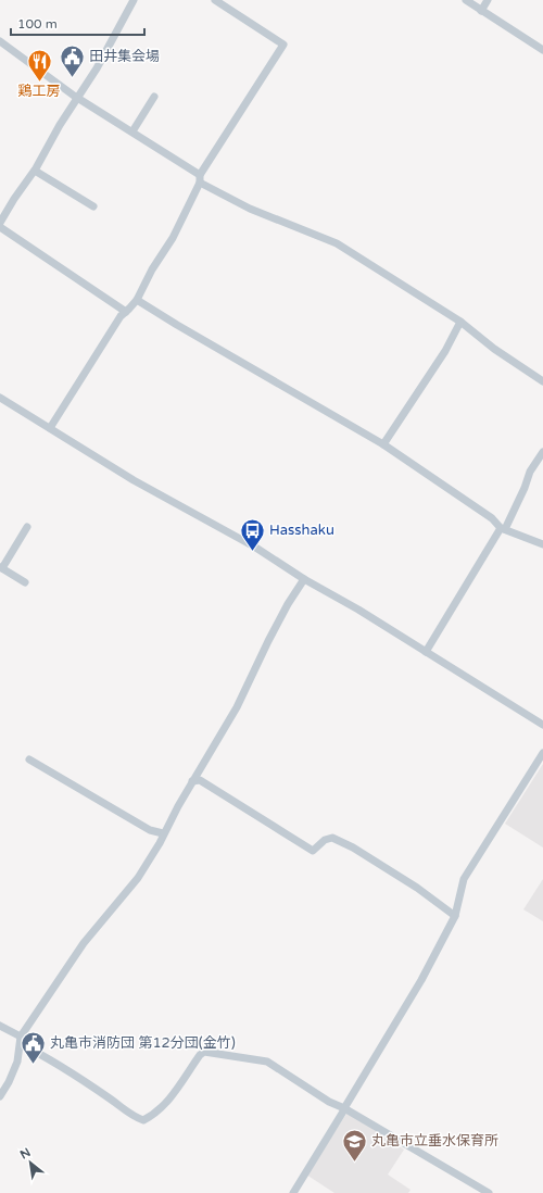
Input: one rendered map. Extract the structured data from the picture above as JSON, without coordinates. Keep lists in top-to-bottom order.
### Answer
{
  "places": {
    "public building": ["田井集会場", "丸亀市消防団 第12分団(金竹)"],
    "restaurant": ["鶏工房"],
    "bus stop": ["Hasshaku"],
    "school or university": ["丸亀市立垂水保育所"]
  },
  "scale_bar": "100 m",
  "north": "top left"
}
